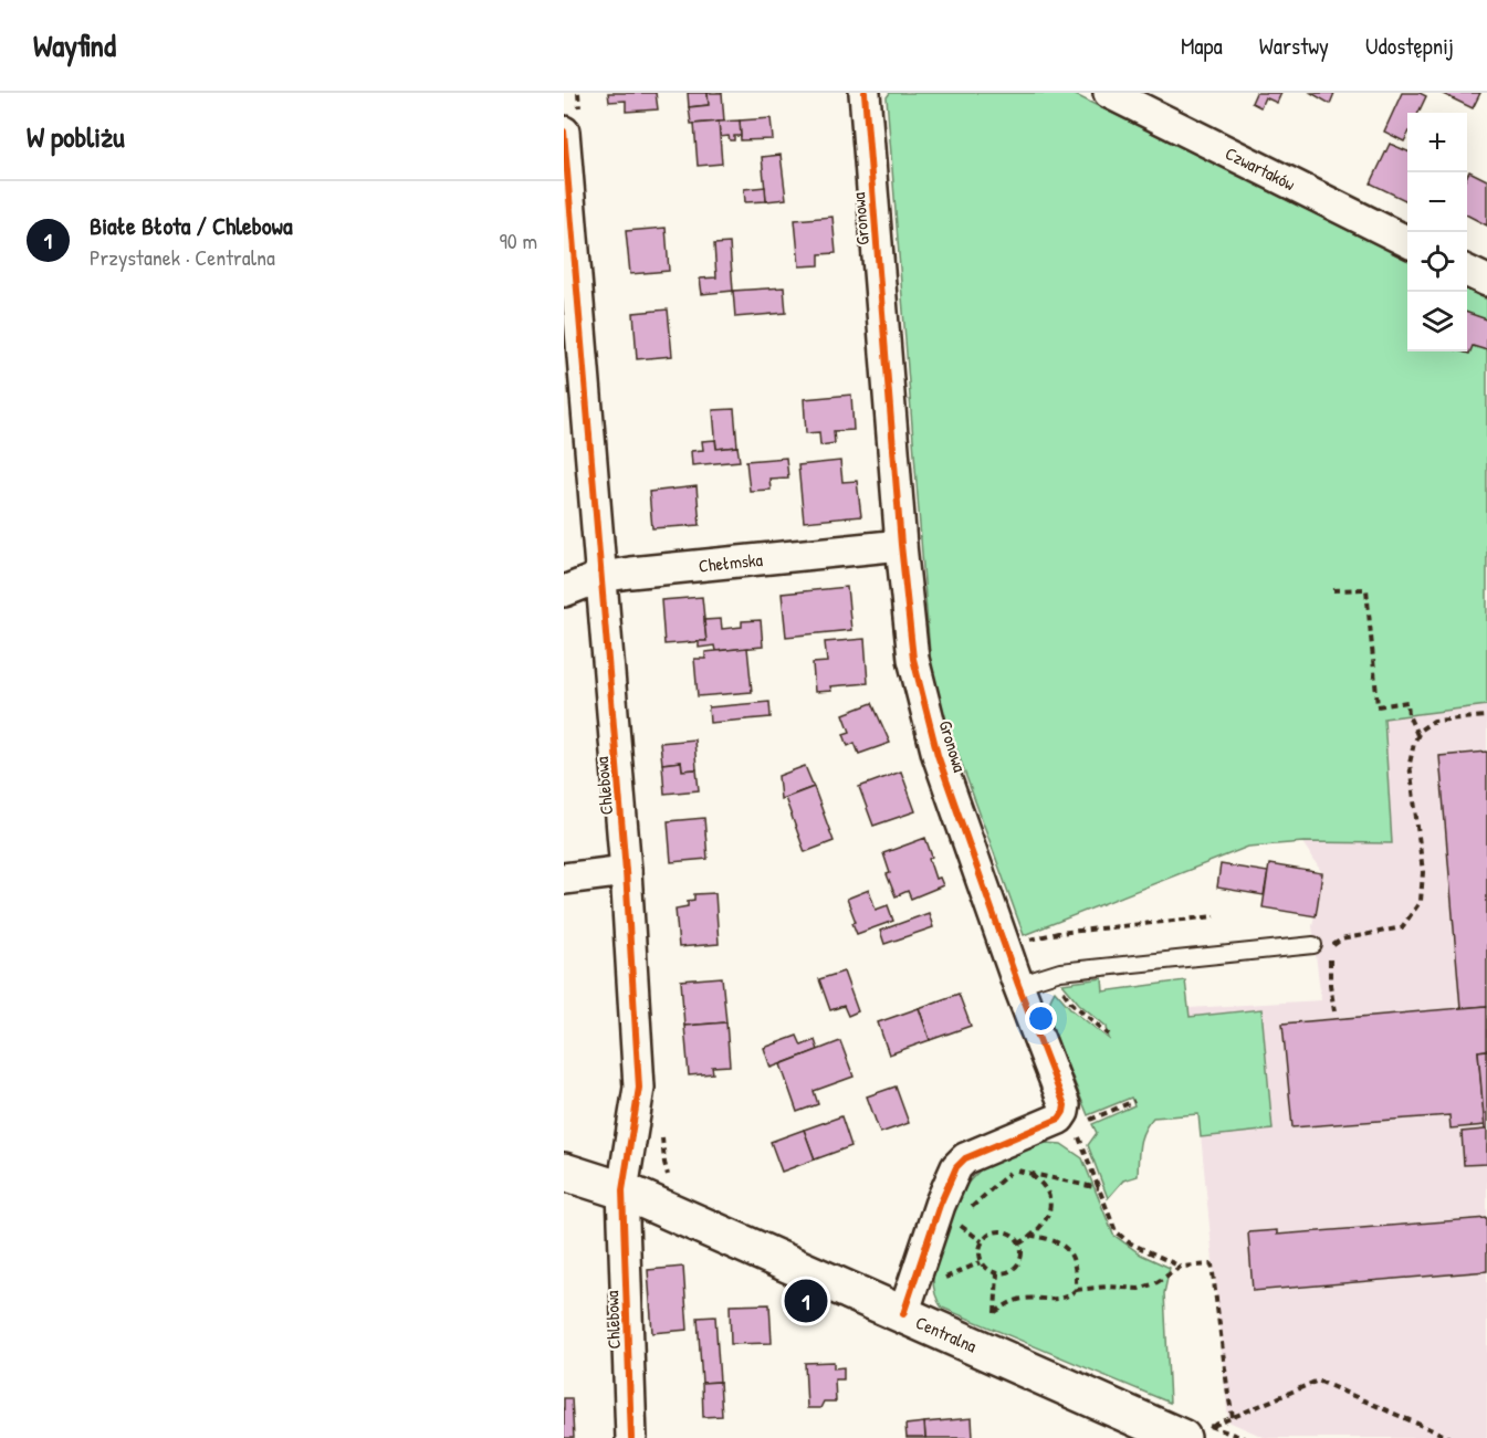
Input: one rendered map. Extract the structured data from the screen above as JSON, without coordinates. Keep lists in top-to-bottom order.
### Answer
{
  "streets": {
    "street": [
      "Czwartaków",
      "Gronowa",
      "Chełmska",
      "Chlebowa",
      "Centralna"
    ]
  },
  "crossings": [
    ["Gronowa", "Chełmska"],
    ["Chełmska", "Chlebowa"],
    ["Chlebowa", "Centralna"]
  ],
  "page": {
    "header": "Wayfind",
    "nav": ["Mapa", "Warstwy", "Udostępnij"],
    "heading": "W pobliżu",
    "map_buttons": ["+", "−"],
    "list": [
      {
        "mark": "1",
        "name": "Białe Błota / Chlebowa",
        "note": "Przystanek · Centralna",
        "value": "90 m"
      }
    ],
    "pins": "1"
  }
}
